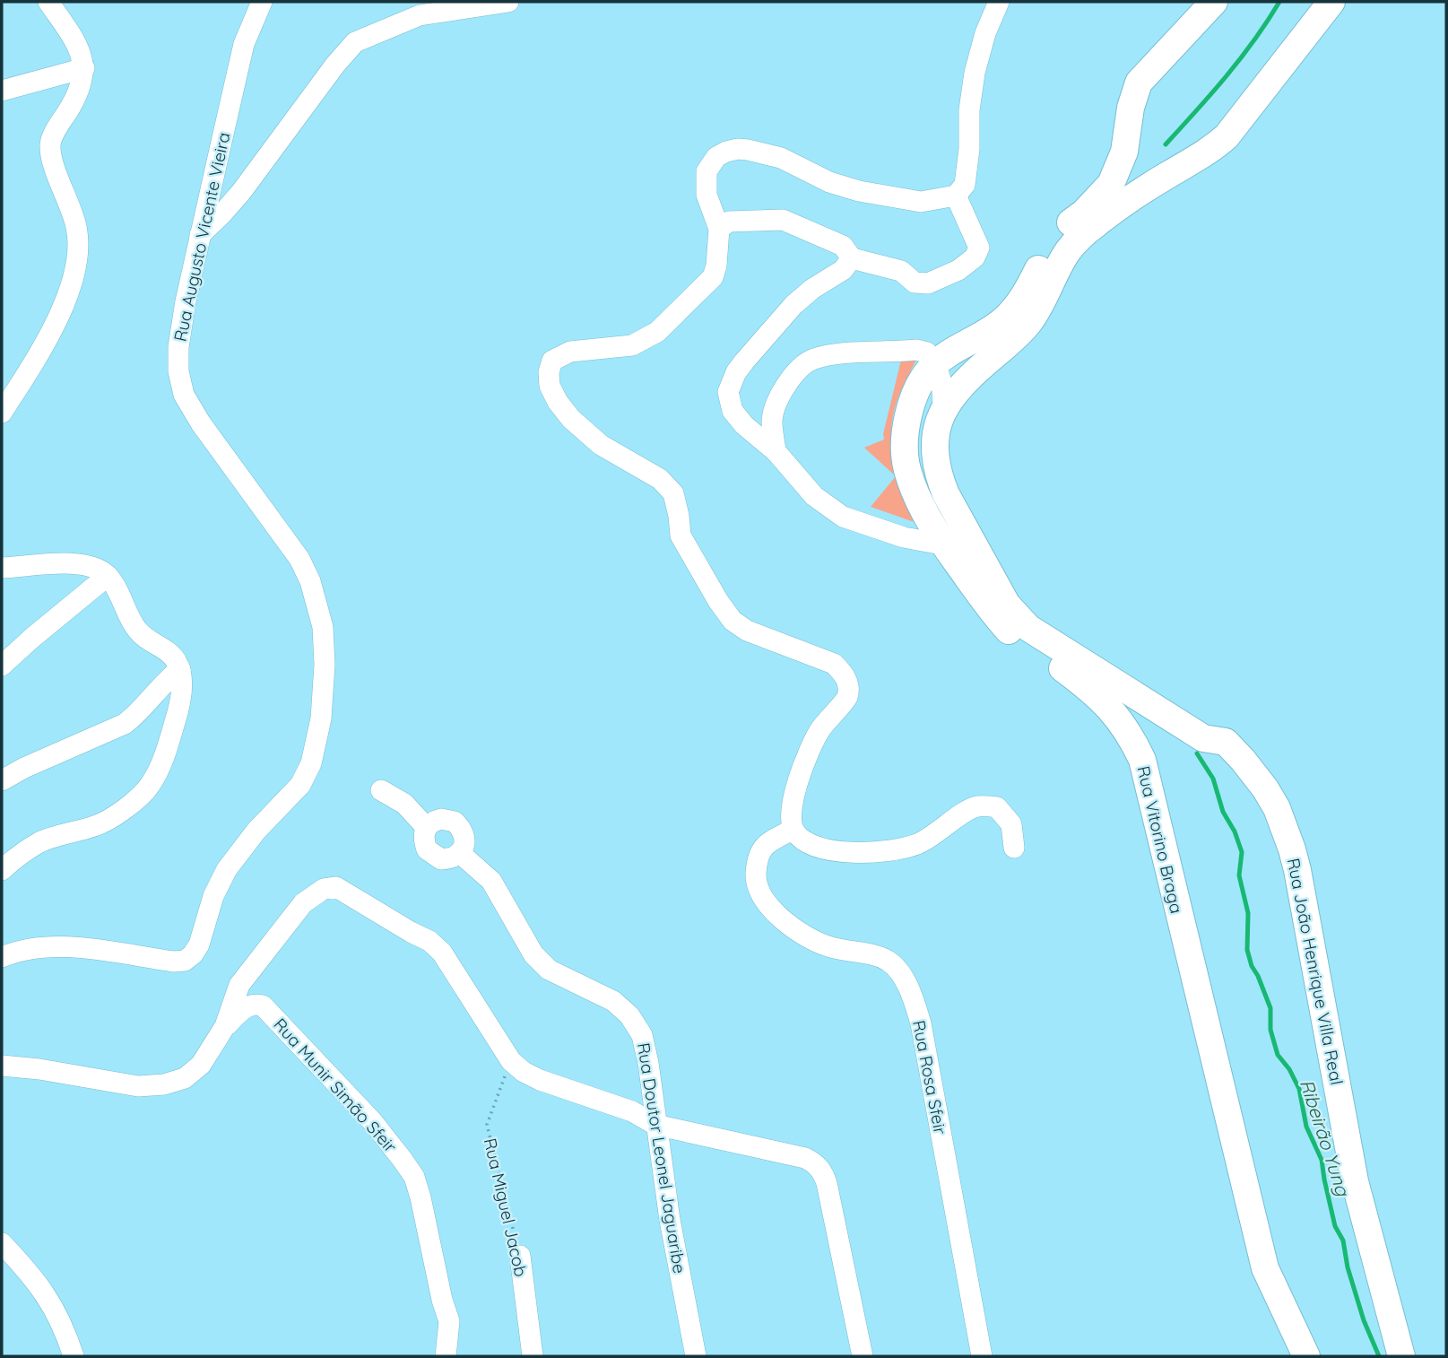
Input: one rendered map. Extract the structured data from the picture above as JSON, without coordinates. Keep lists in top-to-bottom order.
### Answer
{
  "streets": {
    "main road": ["Rua Vitorino Braga", "Rua João Henrique Villa Real"],
    "street": [
      "Rua Augusto Vicente Vieira",
      "Rua Rosa Sfeir",
      "Rua Munir Simão Sfeir",
      "Rua Doutor Leonel Jaguaribe",
      "Rua Miguel Jacob"
    ]
  },
  "water": ["Ribeirão Yung"]
}
